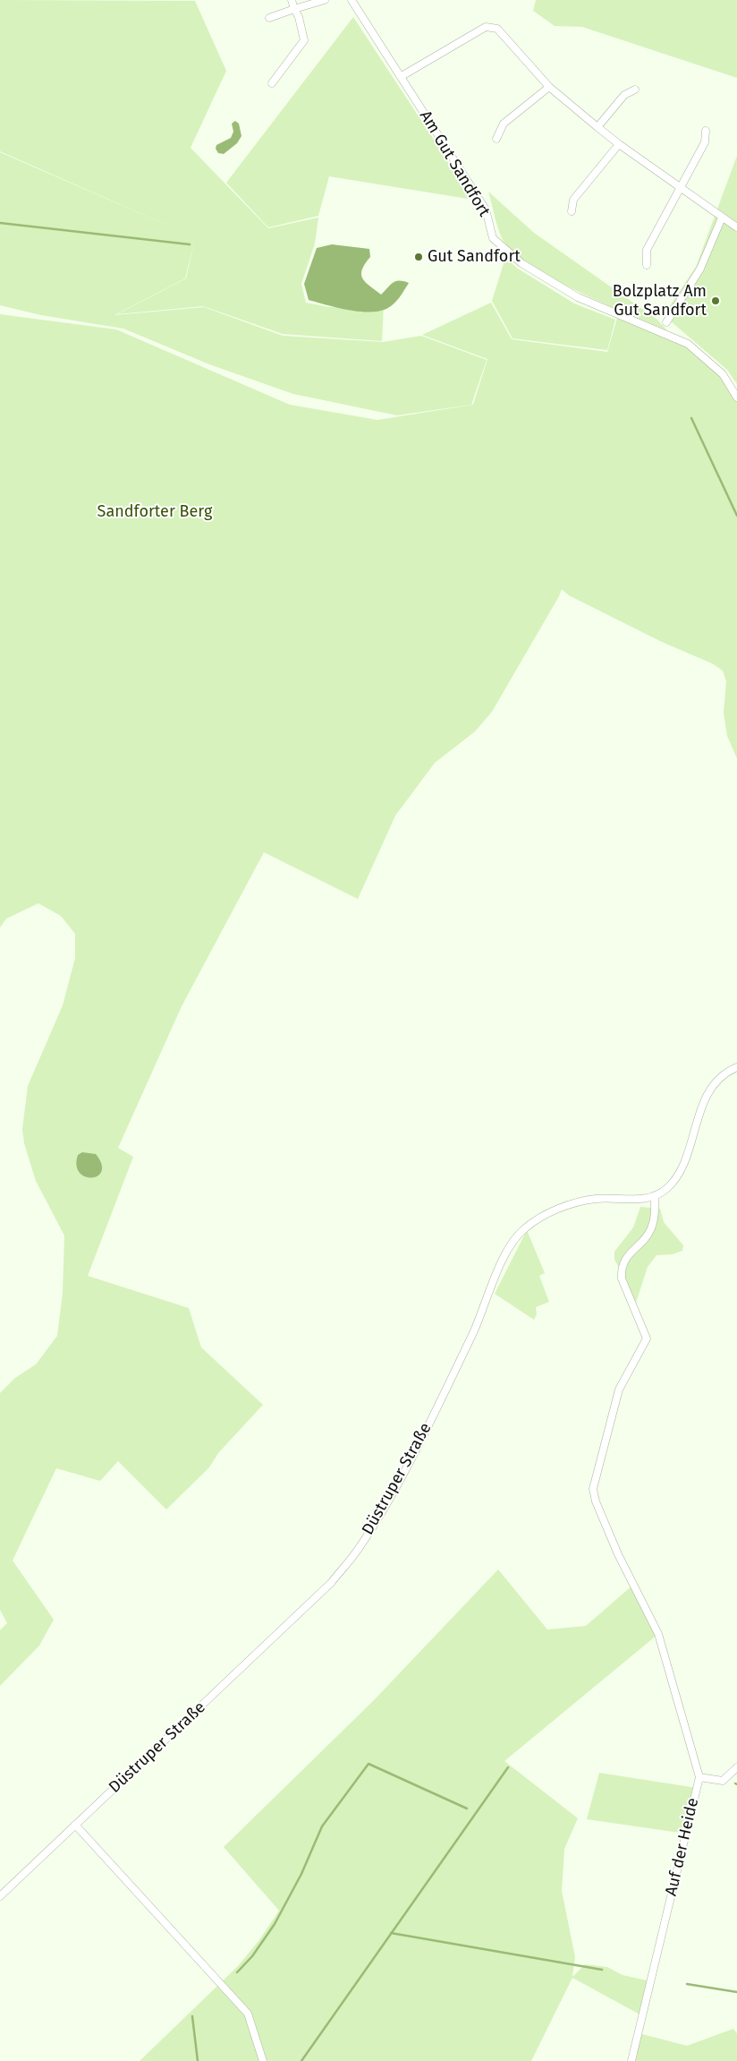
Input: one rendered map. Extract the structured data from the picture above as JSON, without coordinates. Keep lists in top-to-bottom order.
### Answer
{
  "streets": {
    "street": ["Am Gut Sandfort", "Düstruper Straße", "Auf der Heide"]
  },
  "crossings": [
    ["Düstruper Straße", "Auf der Heide"]
  ],
  "parks": ["Sandforter Berg"],
  "places": ["Gut Sandfort", "Bolzplatz Am Gut Sandfort"]
}
